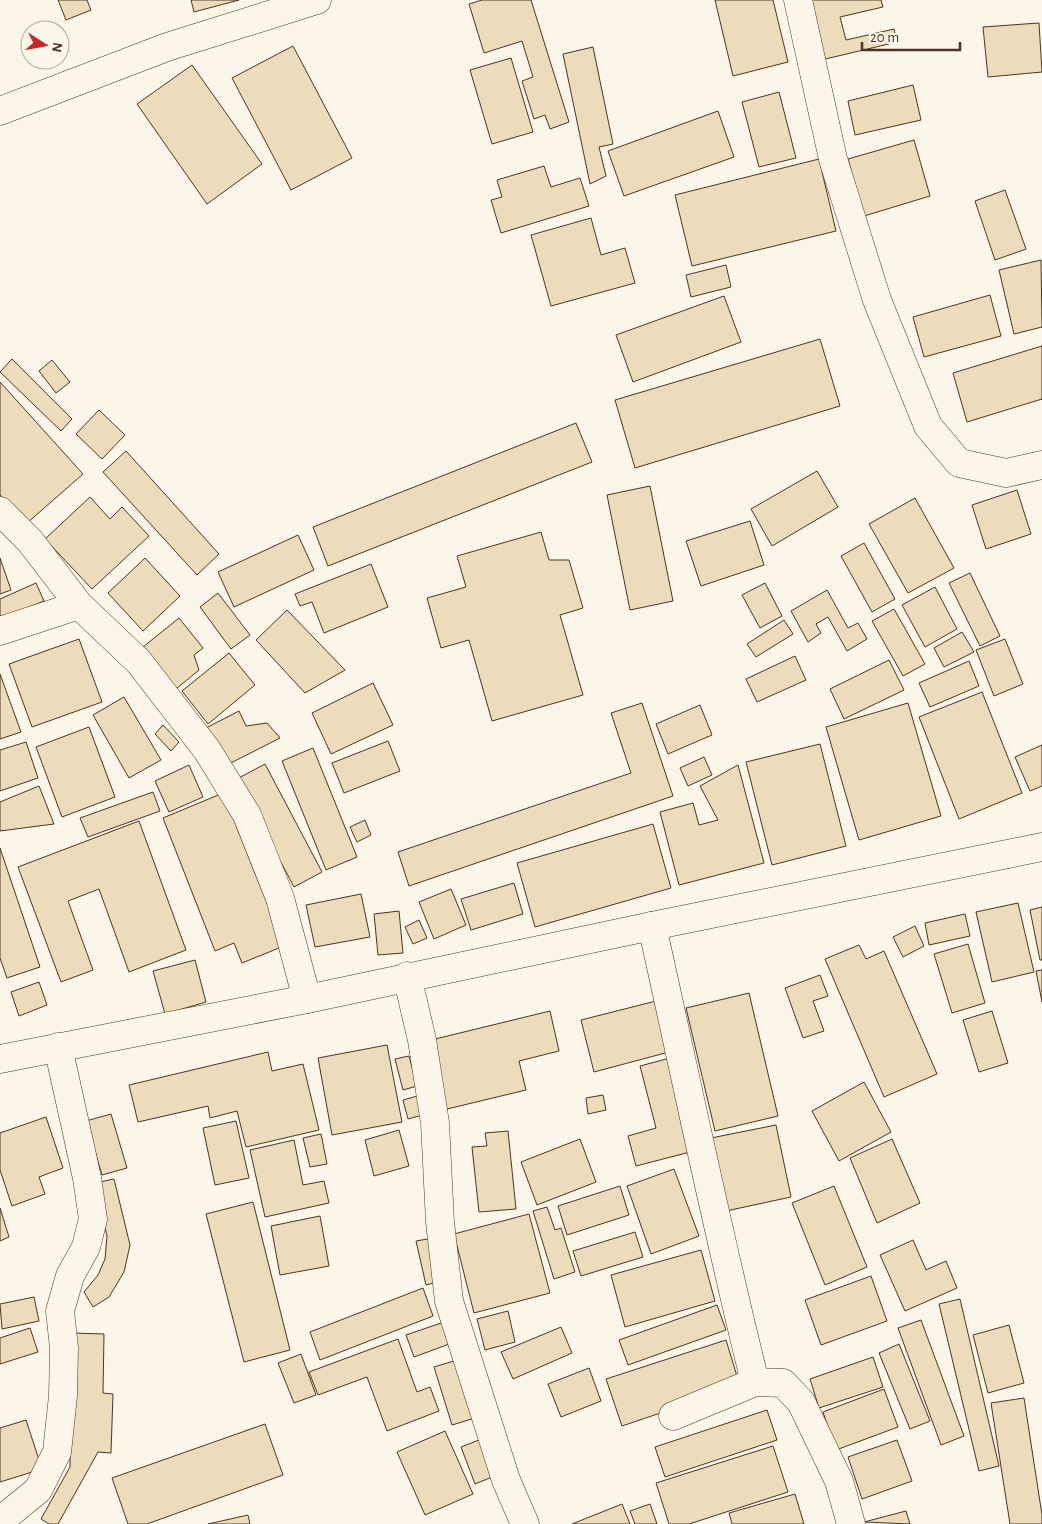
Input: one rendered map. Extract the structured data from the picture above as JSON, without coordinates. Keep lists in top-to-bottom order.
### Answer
{
  "scale_bar": "20 m",
  "north": "right"
}
